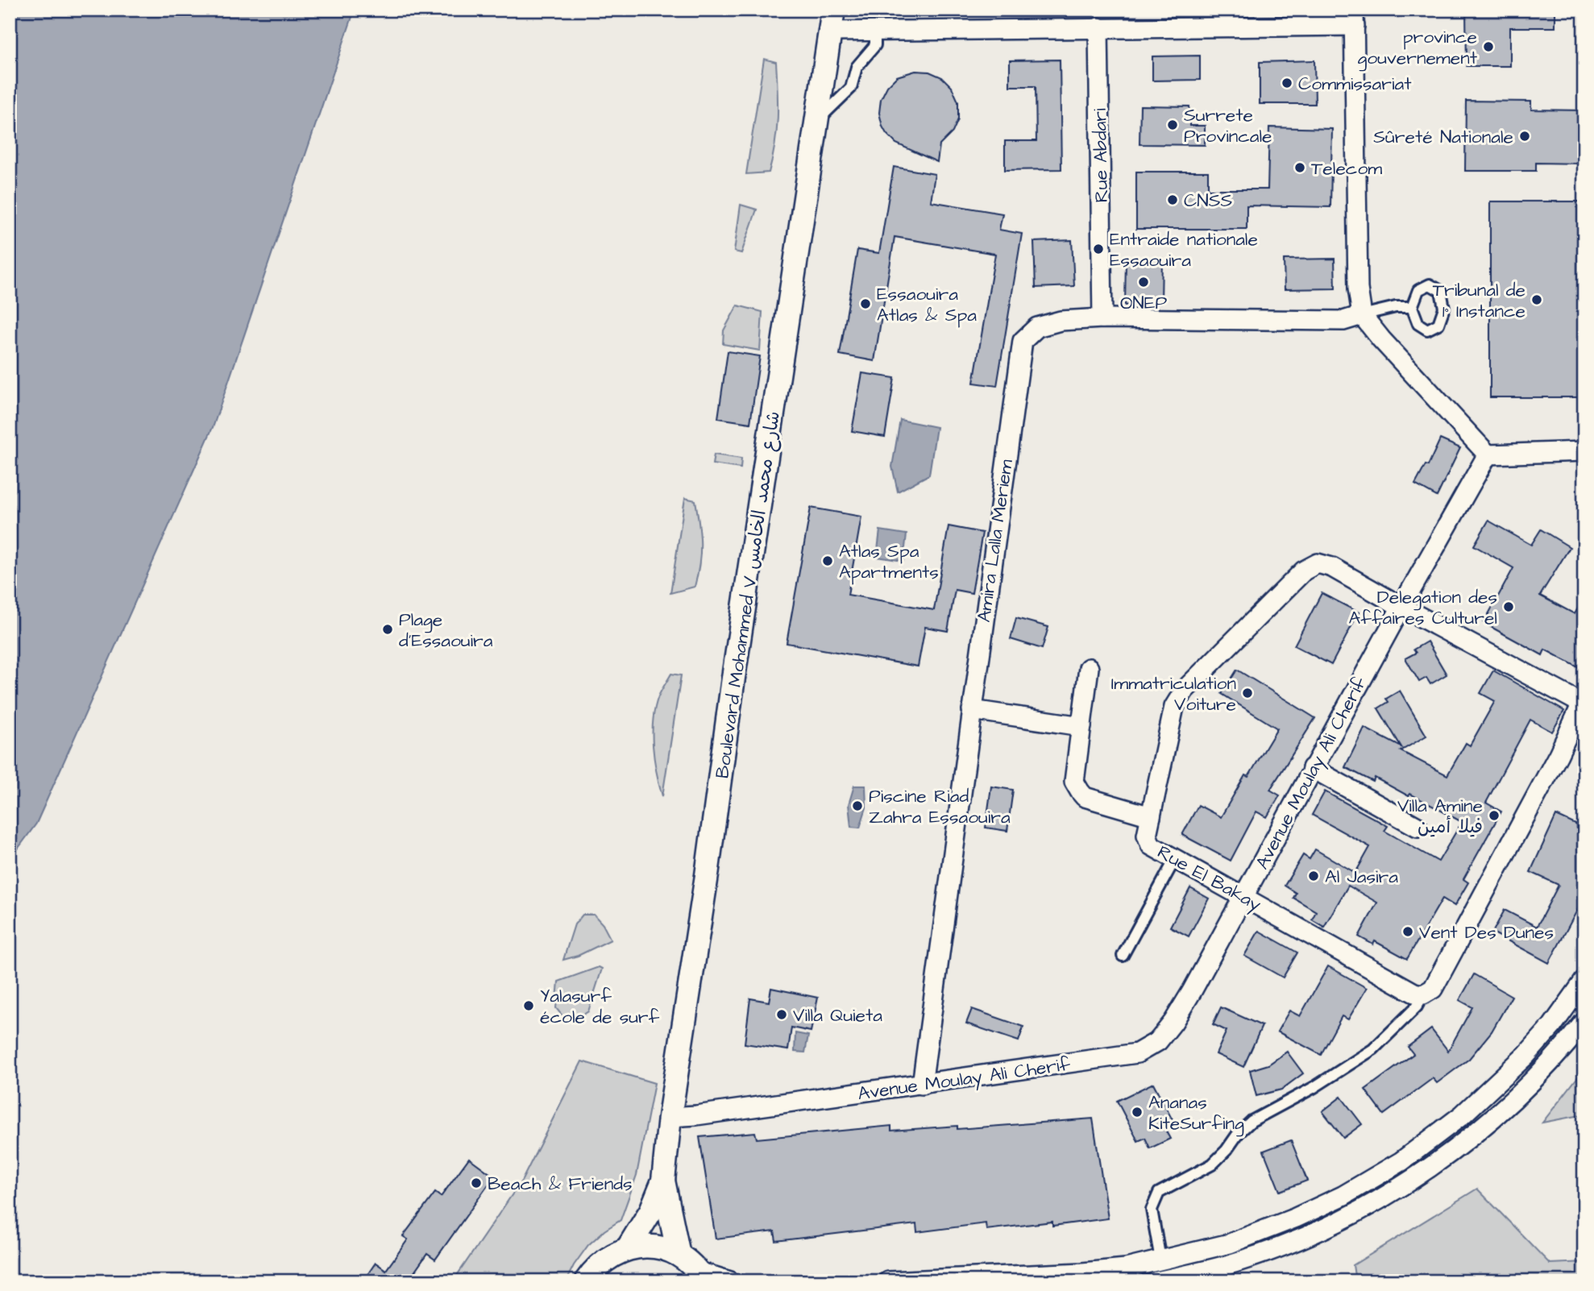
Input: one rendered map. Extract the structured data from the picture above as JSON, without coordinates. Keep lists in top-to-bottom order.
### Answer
{
  "streets": {
    "street": [
      "Rue Abdari",
      "Amira Lalla Meriem",
      "Boulevard Mohammed V شارع محمد الخامس",
      "Avenue Moulay Ali Cherif",
      "Rue El Bakay"
    ]
  },
  "crossings": [
    ["Rue Abdari", "Amira Lalla Meriem"],
    ["Amira Lalla Meriem", "Avenue Moulay Ali Cherif"],
    ["Boulevard Mohammed V شارع محمد الخامس", "Avenue Moulay Ali Cherif"],
    ["Avenue Moulay Ali Cherif", "Rue El Bakay"]
  ],
  "places": [
    "province gouvernement",
    "Commissariat",
    "Surrete Provincale",
    "Sûreté Nationale",
    "Telecom",
    "CNSS",
    "Entraide nationale Essaouira",
    "ONEP",
    "Tribunal de 1° Instance",
    "Essaouira Atlas & Spa",
    "Atlas Spa Apartments",
    "Delegation des Affaires Culturel",
    "Plage d'Essaouira",
    "Immatriculation Voiture",
    "Piscine Riad Zahra Essaouira",
    "Villa Amine فيلا أمين",
    "Al Jasira",
    "Vent Des Dunes",
    "Yalasurf école de surf",
    "Villa Quieta",
    "Ananas KiteSurfing",
    "Beach & Friends"
  ]
}
